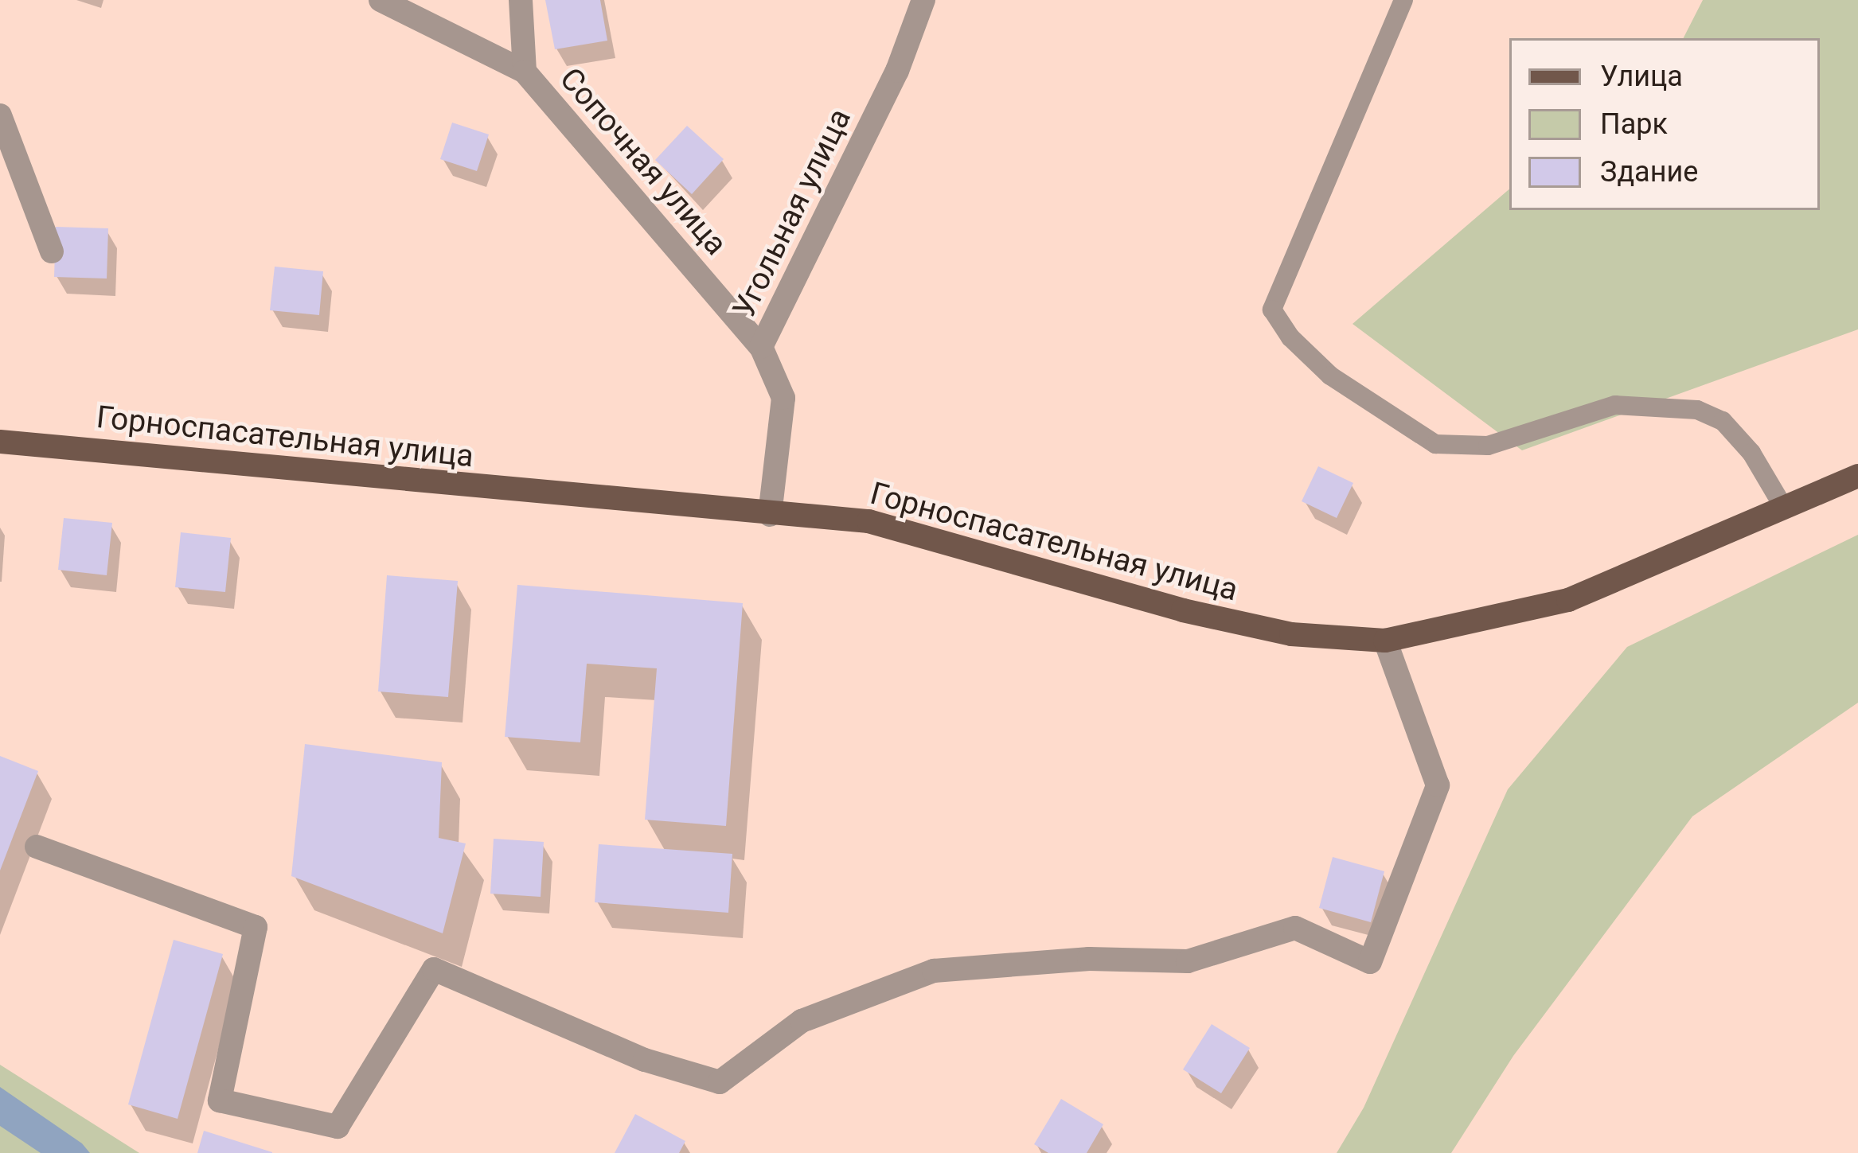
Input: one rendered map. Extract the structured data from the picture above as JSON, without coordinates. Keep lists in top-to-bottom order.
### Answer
{
  "streets": {
    "main road": ["Горноспасательная улица"],
    "street": ["Сопочная улица", "Угольная улица"]
  },
  "crossings": [
    ["Сопочная улица", "Угольная улица"],
    ["Угольная улица", "Горноспасательная улица"]
  ],
  "legend": ["Улица", "Парк", "Здание"]
}
